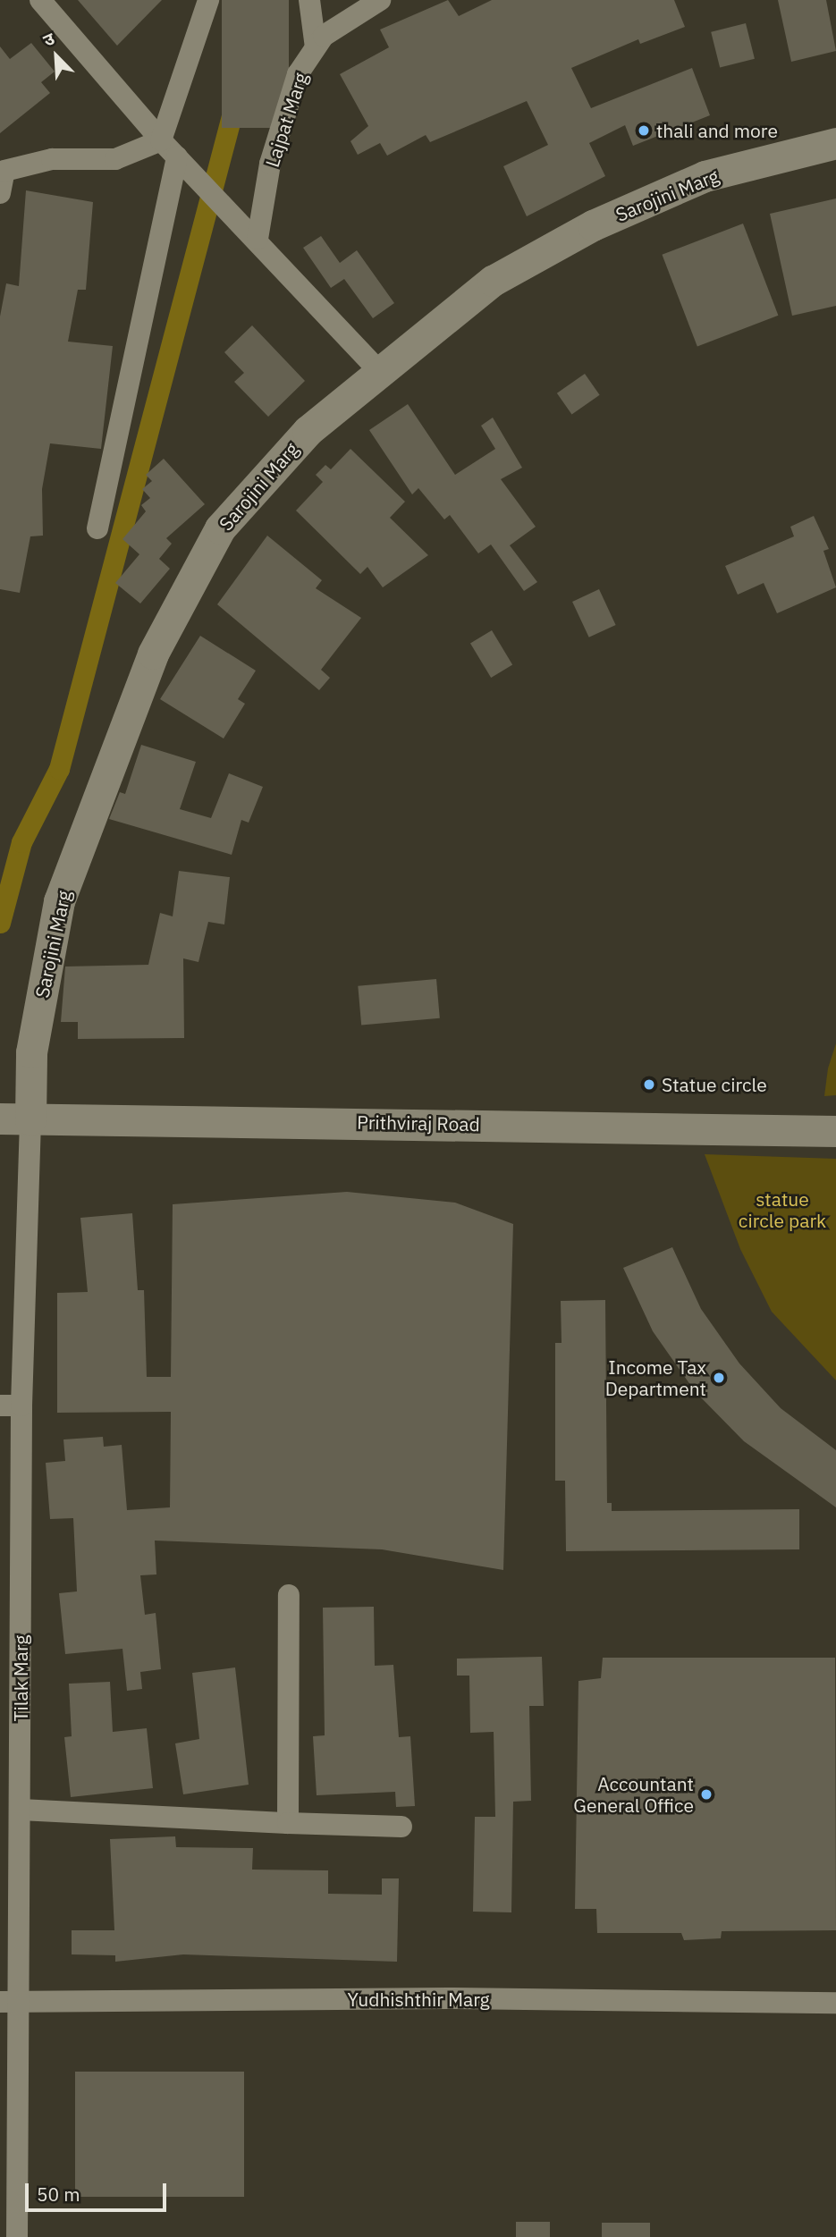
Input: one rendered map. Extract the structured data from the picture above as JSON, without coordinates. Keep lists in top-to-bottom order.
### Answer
{
  "streets": {
    "street": [
      "Lajpat Marg",
      "Sarojini Marg",
      "Prithviraj Road",
      "Tilak Marg",
      "Yudhishthir Marg"
    ]
  },
  "crossings": [
    ["Sarojini Marg", "Prithviraj Road"],
    ["Sarojini Marg", "Tilak Marg"],
    ["Prithviraj Road", "Tilak Marg"],
    ["Tilak Marg", "Yudhishthir Marg"]
  ],
  "parks": ["statue circle park"],
  "places": [
    "thali and more",
    "Statue circle",
    "Income Tax Department",
    "Accountant General Office"
  ],
  "scale_bar": "50 m",
  "north": "top left"
}
